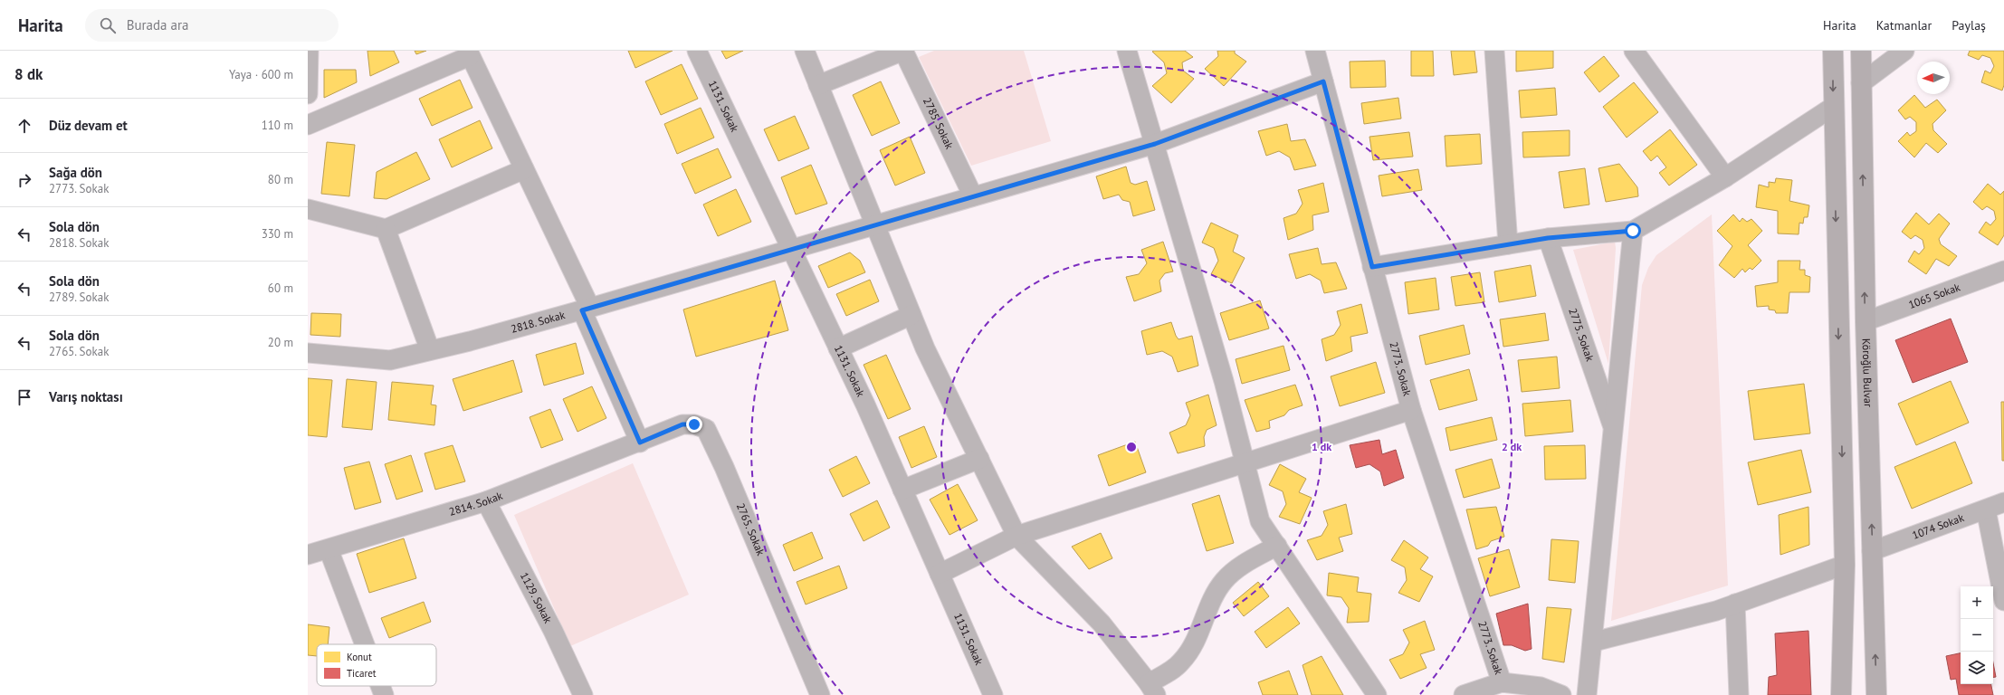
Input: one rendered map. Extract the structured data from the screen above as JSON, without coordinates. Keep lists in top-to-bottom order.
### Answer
{
  "streets": {
    "main road": ["Köroğlu Bulvar"],
    "street": [
      "1131. Sokak",
      "2785. Sokak",
      "1065 Sokak",
      "2818. Sokak",
      "2775. Sokak",
      "2773. Sokak",
      "2814. Sokak",
      "1074 Sokak",
      "2765. Sokak",
      "1129. Sokak"
    ]
  },
  "crossings": [
    ["1131. Sokak", "2818. Sokak"],
    ["2785. Sokak", "2818. Sokak"],
    ["1065 Sokak", "Köroğlu Bulvar"],
    ["2818. Sokak", "2773. Sokak"],
    ["Köroğlu Bulvar", "1074 Sokak"],
    ["2814. Sokak", "2765. Sokak"],
    ["2814. Sokak", "1129. Sokak"]
  ],
  "legend": ["Konut", "Ticaret"],
  "north": "left",
  "page": {
    "header": "Harita",
    "search": "Burada ara",
    "nav": ["Harita", "Katmanlar", "Paylaş"],
    "heading": ["8 dk", "Yaya · 600 m"],
    "list": [
      ["Düz devam et", "110 m"],
      ["Sağa dön", "2773. Sokak", "80 m"],
      ["Sola dön", "2818. Sokak", "330 m"],
      ["Sola dön", "2789. Sokak", "60 m"],
      ["Sola dön", "2765. Sokak", "20 m"],
      "Varış noktası"
    ],
    "map_buttons": ["+", "−"]
  },
  "rings": ["1 dk", "2 dk"]
}
